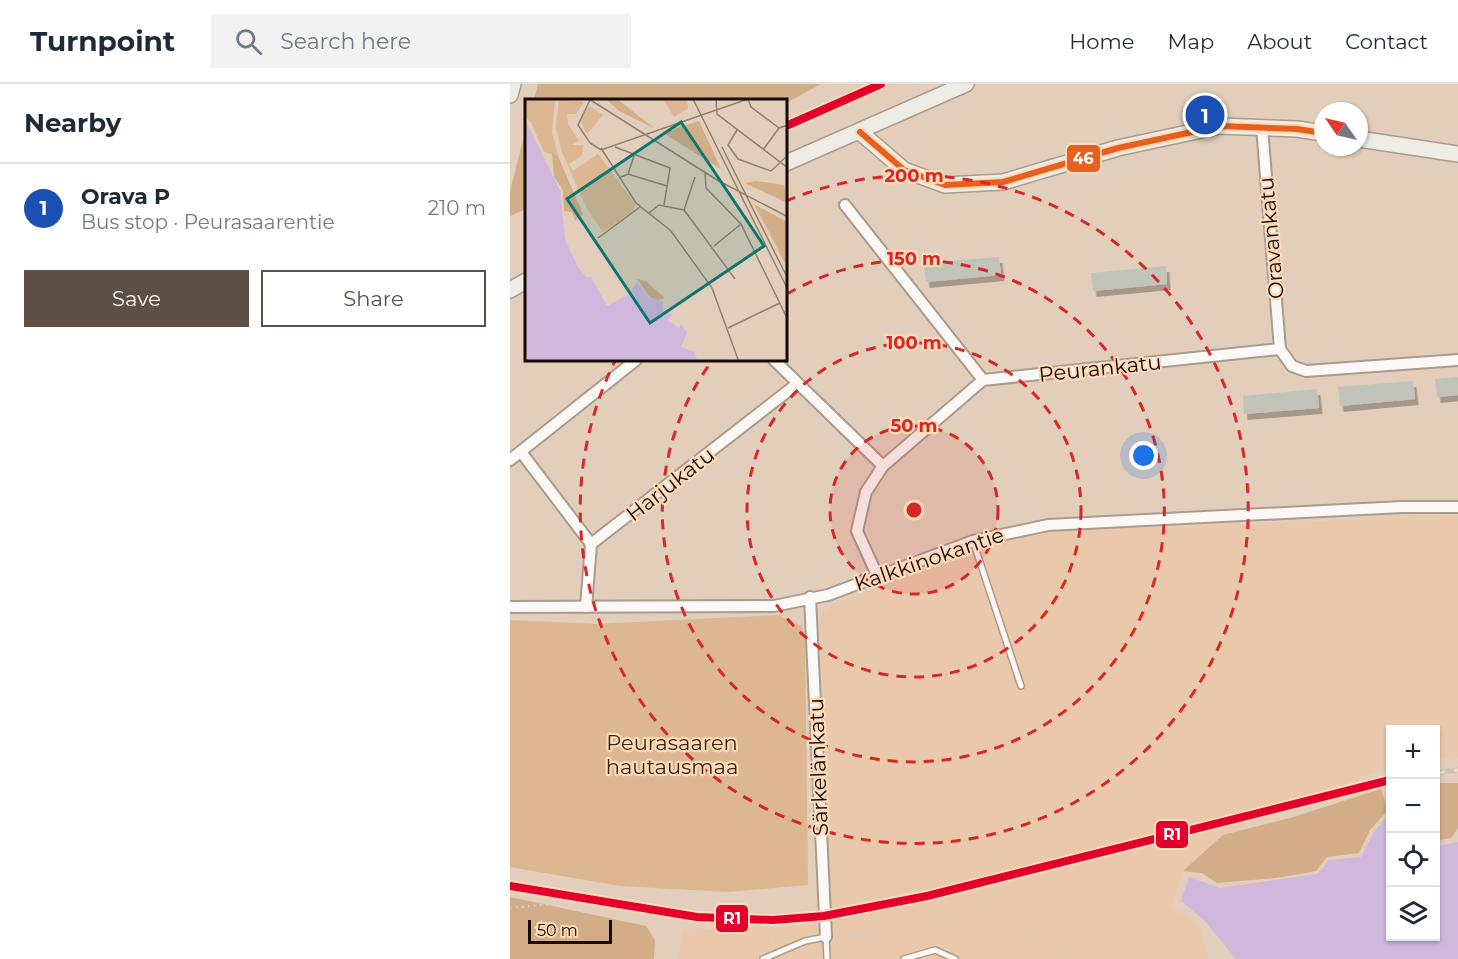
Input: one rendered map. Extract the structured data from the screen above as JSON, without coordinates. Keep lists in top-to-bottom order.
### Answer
{
  "streets": {
    "street": [
      "Oravankatu",
      "Peurankatu",
      "Harjukatu",
      "Kalkkinokantie",
      "Särkelänkatu"
    ]
  },
  "crossings": [
    ["Oravankatu", "Peurankatu"],
    ["Kalkkinokantie", "Särkelänkatu"]
  ],
  "parks": ["Peurasaaren hautausmaa"],
  "lines": ["transit line R1", "transit line 46"],
  "scale_bar": "50 m",
  "north": "top left",
  "page": {
    "header": "Turnpoint",
    "search": "Search here",
    "nav": [
      "Home",
      "Map",
      "About",
      "Contact"
    ],
    "heading": "Nearby",
    "pins": "1",
    "list": [
      {
        "mark": "1",
        "name": "Orava P",
        "note": "Bus stop · Peurasaarentie",
        "value": "210 m"
      }
    ],
    "buttons": ["Save", "Share"],
    "map_buttons": ["+", "−"],
    "scale": "50 m"
  },
  "rings": [
    "200 m",
    "150 m",
    "100 m",
    "50 m"
  ]
}
